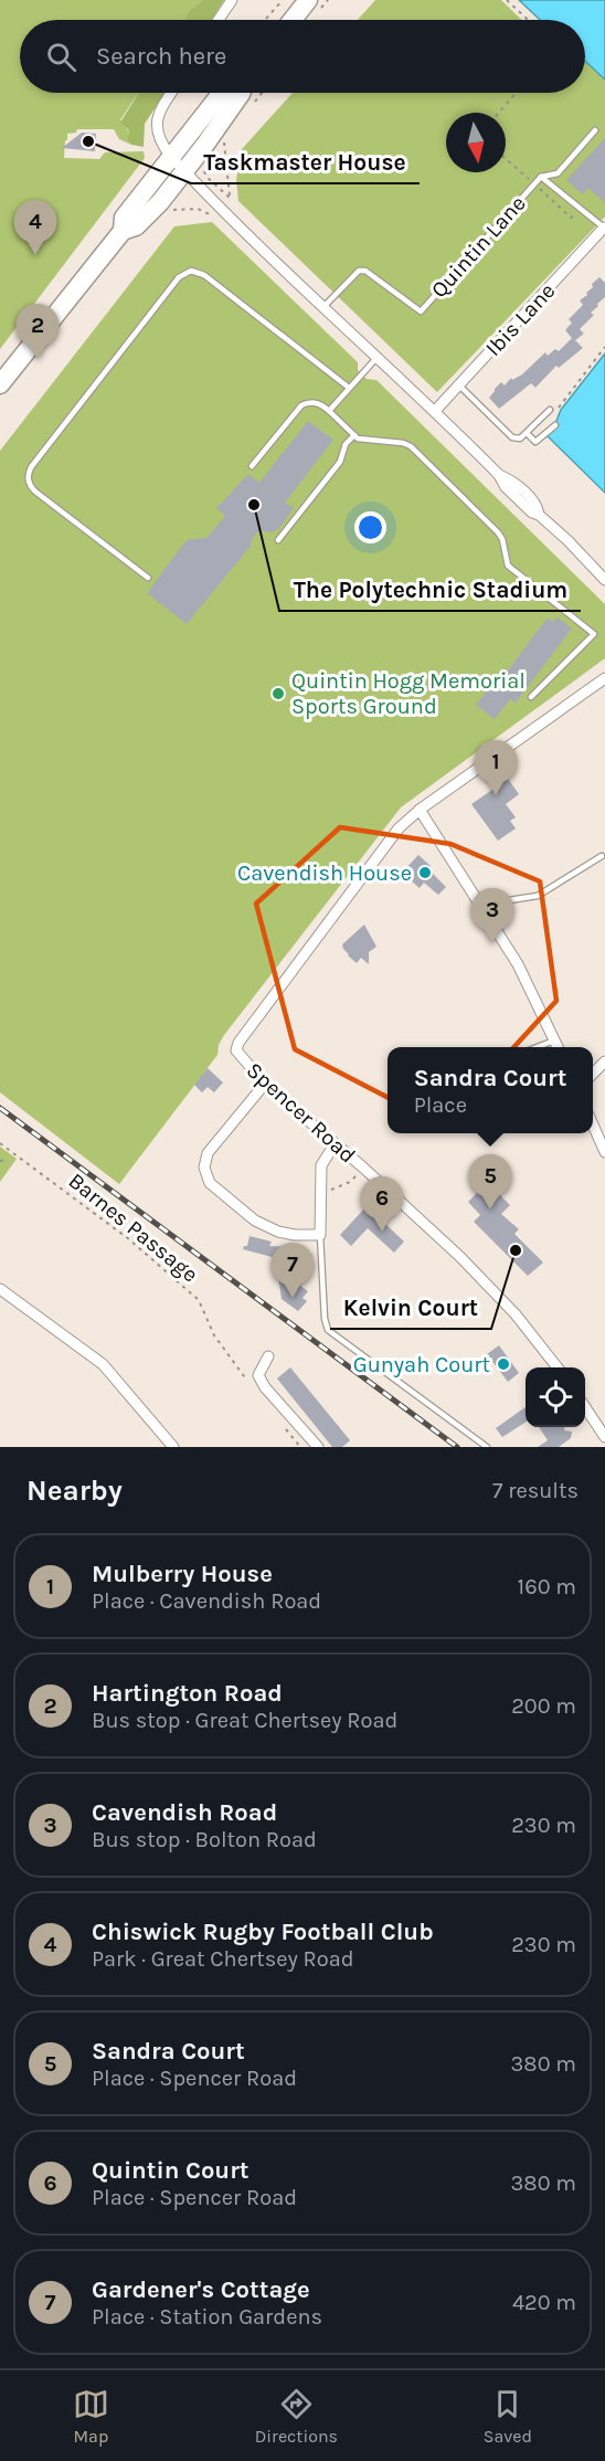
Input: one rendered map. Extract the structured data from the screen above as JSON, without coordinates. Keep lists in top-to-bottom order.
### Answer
{
  "streets": {
    "street": ["Ibis Lane", "Spencer Road"],
    "lane": ["Quintin Lane"],
    "path": ["Barnes Passage"]
  },
  "places": [
    "Taskmaster House",
    "The Polytechnic Stadium",
    "Quintin Hogg Memorial Sports Ground",
    "Cavendish House",
    "Kelvin Court",
    "Gunyah Court"
  ],
  "north": "bottom",
  "page": {
    "search": "Search here",
    "pins": [
      "4",
      "2",
      "1",
      "3",
      "5",
      "6",
      "7"
    ],
    "popup": ["Sandra Court", "Place"],
    "heading": ["Nearby", "7 results"],
    "list": [
      {
        "mark": "1",
        "name": "Mulberry House",
        "note": "Place · Cavendish Road",
        "value": "160 m"
      },
      {
        "mark": "2",
        "name": "Hartington Road",
        "note": "Bus stop · Great Chertsey Road",
        "value": "200 m"
      },
      {
        "mark": "3",
        "name": "Cavendish Road",
        "note": "Bus stop · Bolton Road",
        "value": "230 m"
      },
      {
        "mark": "4",
        "name": "Chiswick Rugby Football Club",
        "note": "Park · Great Chertsey Road",
        "value": "230 m"
      },
      {
        "mark": "5",
        "name": "Sandra Court",
        "note": "Place · Spencer Road",
        "value": "380 m"
      },
      {
        "mark": "6",
        "name": "Quintin Court",
        "note": "Place · Spencer Road",
        "value": "380 m"
      },
      {
        "mark": "7",
        "name": "Gardener's Cottage",
        "note": "Place · Station Gardens",
        "value": "420 m"
      }
    ],
    "nav": ["Map", "Directions", "Saved"]
  }
}
